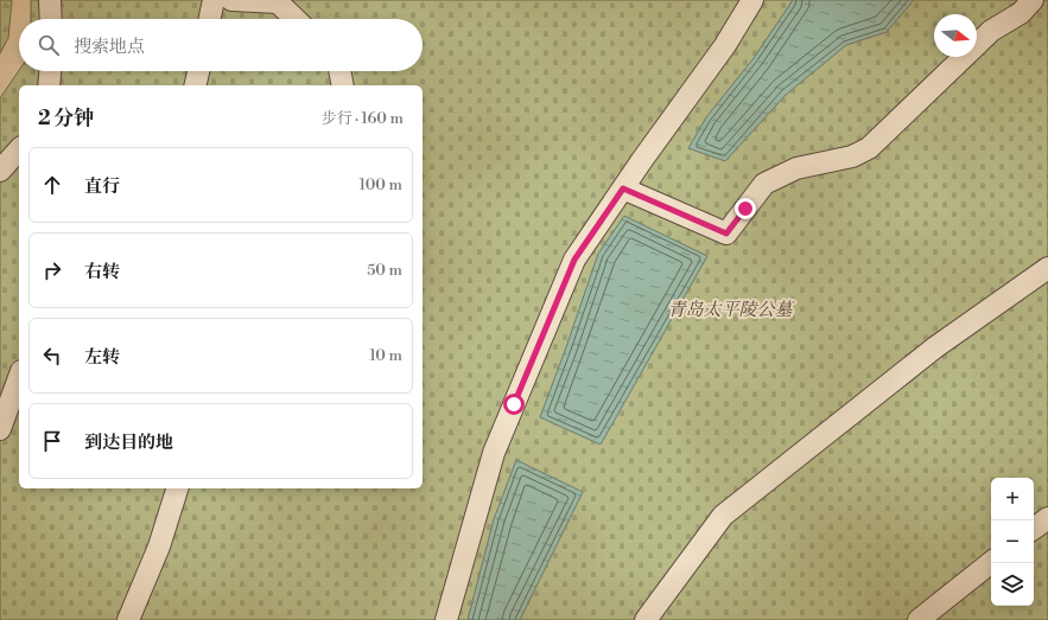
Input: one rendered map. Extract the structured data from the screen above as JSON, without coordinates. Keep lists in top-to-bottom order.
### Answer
{
  "parks": ["青岛太平陵公墓"],
  "north": "right",
  "page": {
    "search": "搜索地点",
    "heading": ["2 分钟", "步行 · 160 m"],
    "list": [
      ["直行", "100 m"],
      ["右转", "50 m"],
      ["左转", "10 m"],
      "到达目的地"
    ],
    "map_buttons": ["+", "−"]
  }
}
